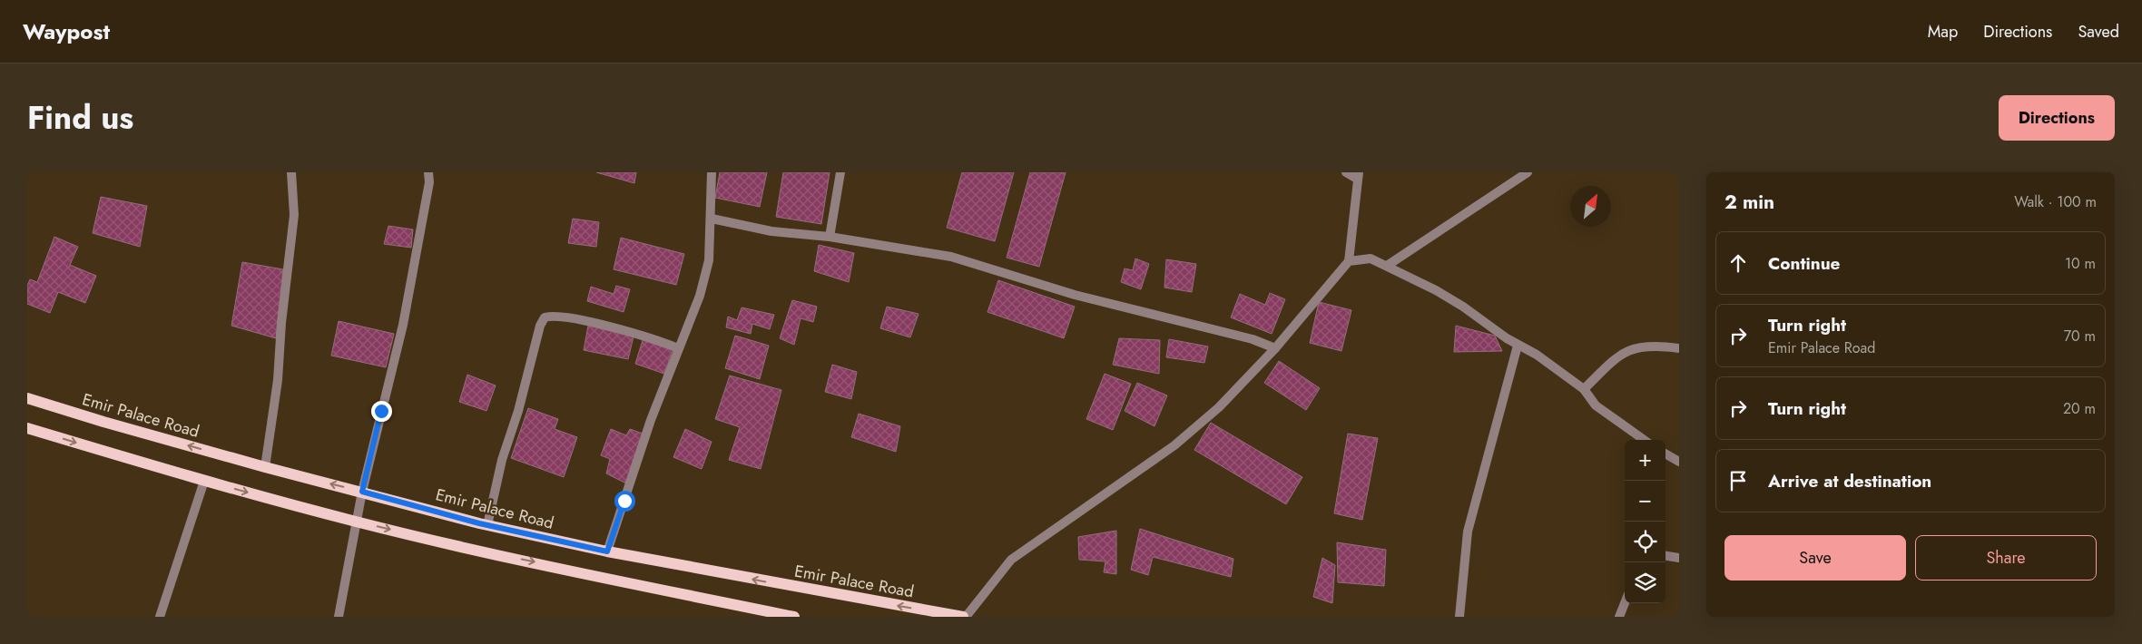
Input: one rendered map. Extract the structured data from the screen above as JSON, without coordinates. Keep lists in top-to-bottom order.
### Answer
{
  "streets": {
    "main road": ["Emir Palace Road"]
  },
  "north": "top right",
  "page": {
    "header": "Waypost",
    "nav": ["Map", "Directions", "Saved"],
    "title": "Find us",
    "buttons": [
      "Directions",
      ["Save", "Share"]
    ],
    "heading": ["2 min", "Walk · 100 m"],
    "list": [
      ["Continue", "10 m"],
      ["Turn right", "Emir Palace Road", "70 m"],
      ["Turn right", "20 m"],
      "Arrive at destination"
    ],
    "map_buttons": ["+", "−"]
  }
}
